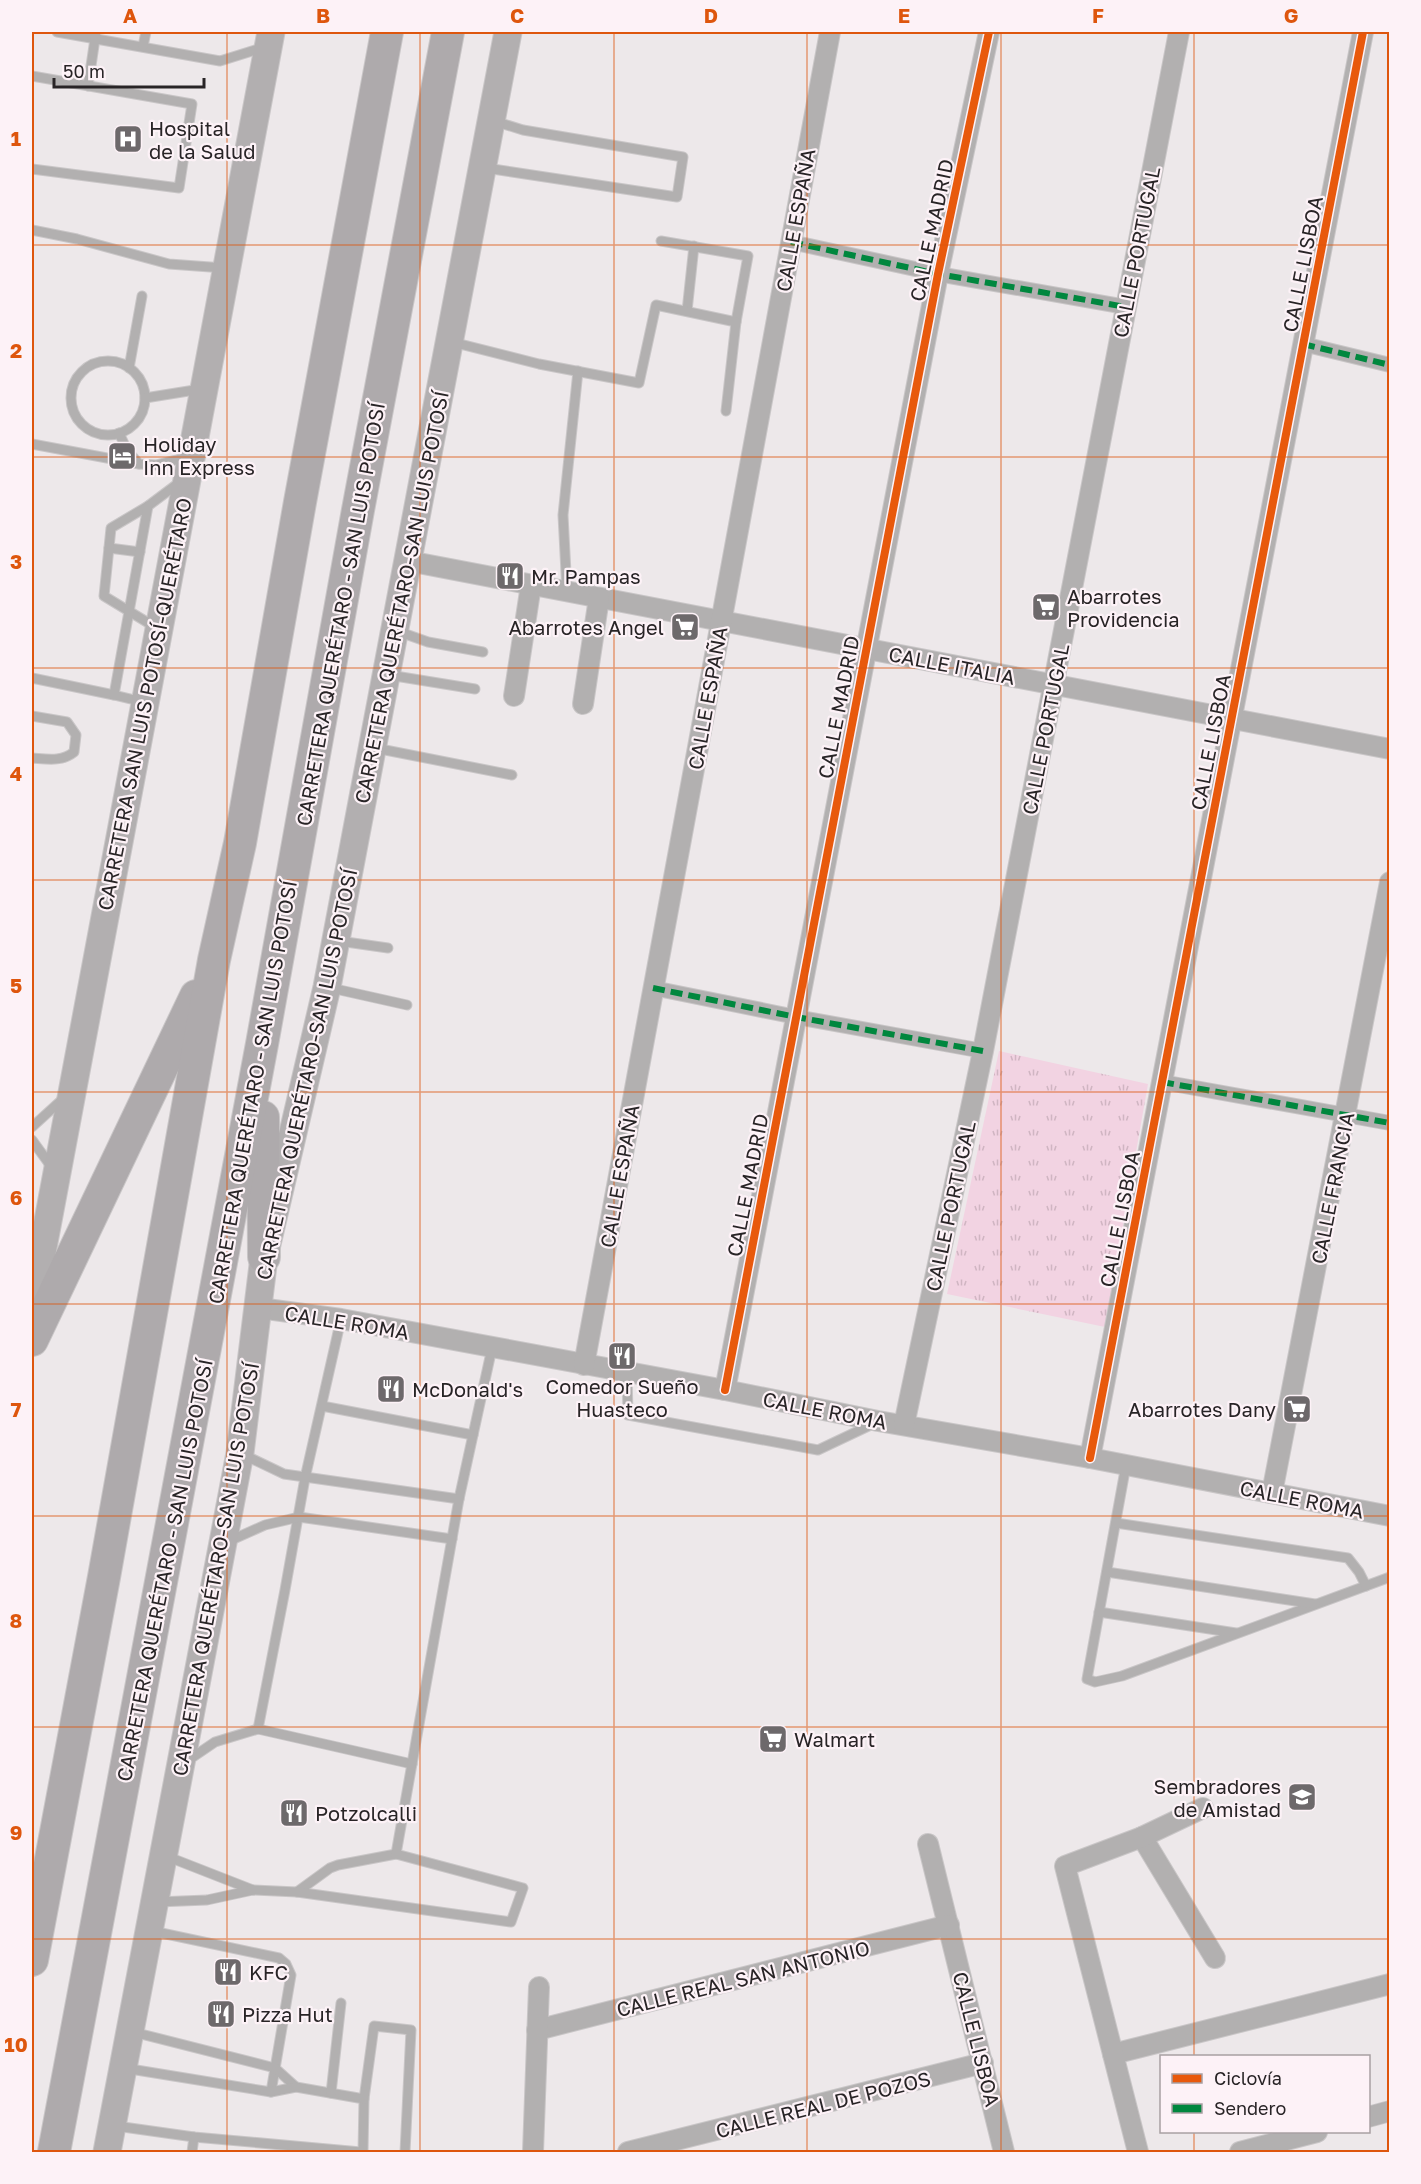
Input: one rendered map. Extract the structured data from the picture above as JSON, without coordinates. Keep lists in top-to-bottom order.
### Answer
{
  "streets": {
    "highway": ["CARRETERA QUERÉTARO - SAN LUIS POTOSÍ"],
    "main road": ["CARRETERA QUERÉTARO-SAN LUIS POTOSÍ", "CARRETERA SAN LUIS POTOSÍ-QUERÉTARO"],
    "street": [
      "CALLE ESPAÑA",
      "CALLE MADRID",
      "CALLE PORTUGAL",
      "CALLE LISBOA",
      "CALLE ITALIA",
      "CALLE FRANCIA",
      "CALLE ROMA",
      "CALLE REAL SAN ANTONIO",
      "CALLE REAL DE POZOS"
    ]
  },
  "crossings": [
    ["CALLE ESPAÑA", "CALLE ITALIA"],
    ["CALLE ESPAÑA", "CALLE ROMA"],
    ["CALLE MADRID", "CALLE ITALIA"],
    ["CALLE MADRID", "CALLE ROMA"],
    ["CALLE PORTUGAL", "CALLE ITALIA"],
    ["CALLE PORTUGAL", "CALLE ROMA"],
    ["CALLE LISBOA", "CALLE ITALIA"],
    ["CALLE LISBOA", "CALLE ROMA"],
    ["CALLE LISBOA", "CALLE REAL SAN ANTONIO"],
    ["CALLE LISBOA", "CALLE REAL DE POZOS"],
    ["CARRETERA QUERÉTARO-SAN LUIS POTOSÍ", "CALLE ITALIA"],
    ["CARRETERA QUERÉTARO-SAN LUIS POTOSÍ", "CALLE ROMA"],
    ["CALLE FRANCIA", "CALLE ROMA"]
  ],
  "places": {
    "hospital": ["Hospital de la Salud"],
    "hotel": ["Holiday Inn Express"],
    "restaurant": [
      "Mr. Pampas",
      "Comedor Sueño Huasteco",
      "McDonald's",
      "Potzolcalli",
      "KFC",
      "Pizza Hut"
    ],
    "supermarket": [
      "Abarrotes Providencia",
      "Abarrotes Angel",
      "Abarrotes Dany",
      "Walmart"
    ],
    "school or university": ["Sembradores de Amistad"]
  },
  "legend": ["Ciclovía", "Sendero"],
  "scale_bar": "50 m",
  "grid": {
    "columns": [
      "A",
      "B",
      "C",
      "D",
      "E",
      "F",
      "G"
    ],
    "rows": [
      "1",
      "2",
      "3",
      "4",
      "5",
      "6",
      "7",
      "8",
      "9",
      "10"
    ]
  }
}
